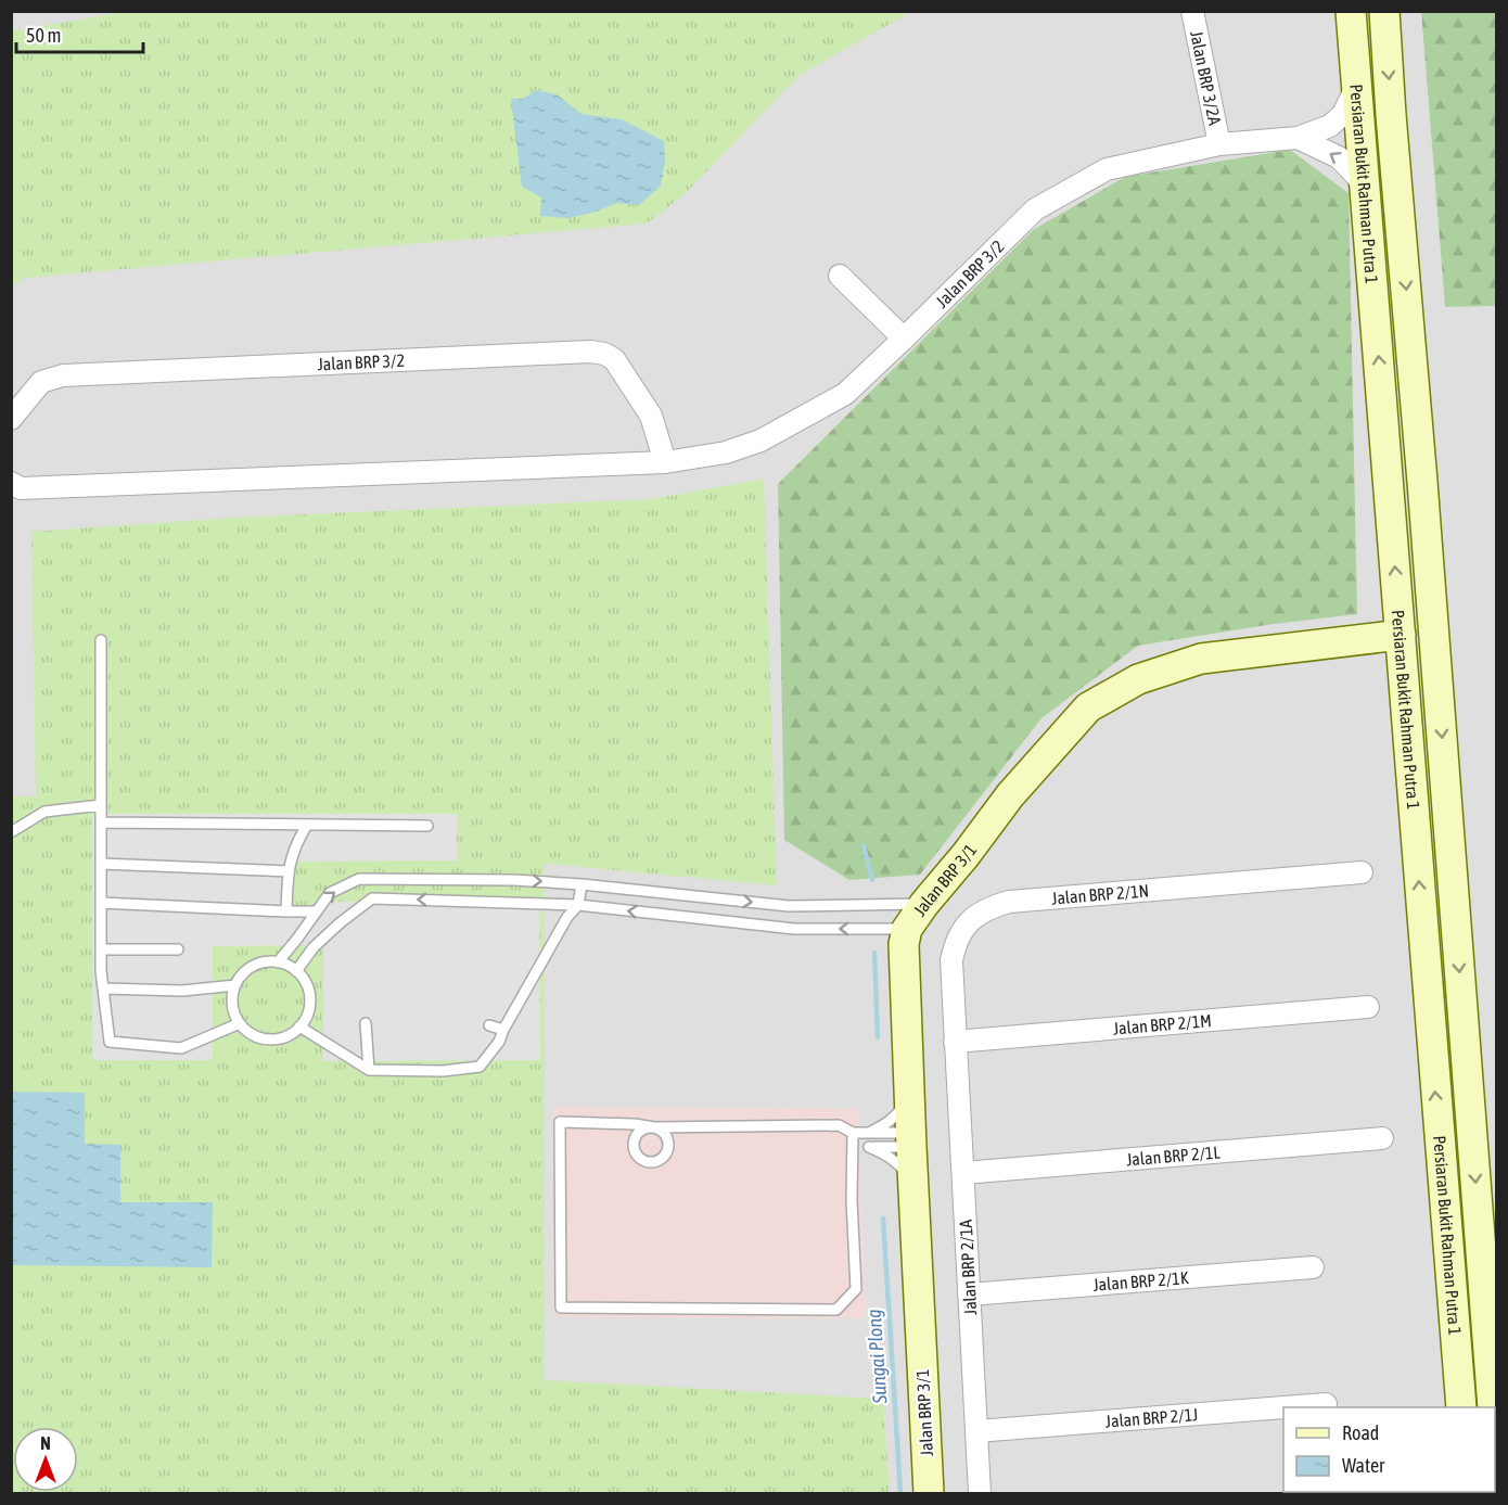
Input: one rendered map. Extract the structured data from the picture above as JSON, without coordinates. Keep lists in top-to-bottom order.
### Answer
{
  "streets": {
    "main road": ["Persiaran Bukit Rahman Putra 1", "Jalan BRP 3/1"],
    "street": [
      "Jalan BRP 3/2A",
      "Jalan BRP 3/2",
      "Jalan BRP 2/1N",
      "Jalan BRP 2/1M",
      "Jalan BRP 2/1L",
      "Jalan BRP 2/1A",
      "Jalan BRP 2/1K",
      "Jalan BRP 2/1J"
    ]
  },
  "crossings": [
    ["Jalan BRP 3/2A", "Jalan BRP 3/2"],
    ["Persiaran Bukit Rahman Putra 1", "Jalan BRP 3/2"],
    ["Persiaran Bukit Rahman Putra 1", "Jalan BRP 3/1"],
    ["Jalan BRP 2/1N", "Jalan BRP 2/1M"],
    ["Jalan BRP 2/1N", "Jalan BRP 2/1A"],
    ["Jalan BRP 2/1M", "Jalan BRP 2/1A"],
    ["Jalan BRP 2/1L", "Jalan BRP 2/1A"],
    ["Jalan BRP 2/1A", "Jalan BRP 2/1K"],
    ["Jalan BRP 2/1A", "Jalan BRP 2/1J"]
  ],
  "water": ["Sungai Plong"],
  "legend": ["Road", "Water"],
  "scale_bar": "50 m",
  "north": "top"
}
